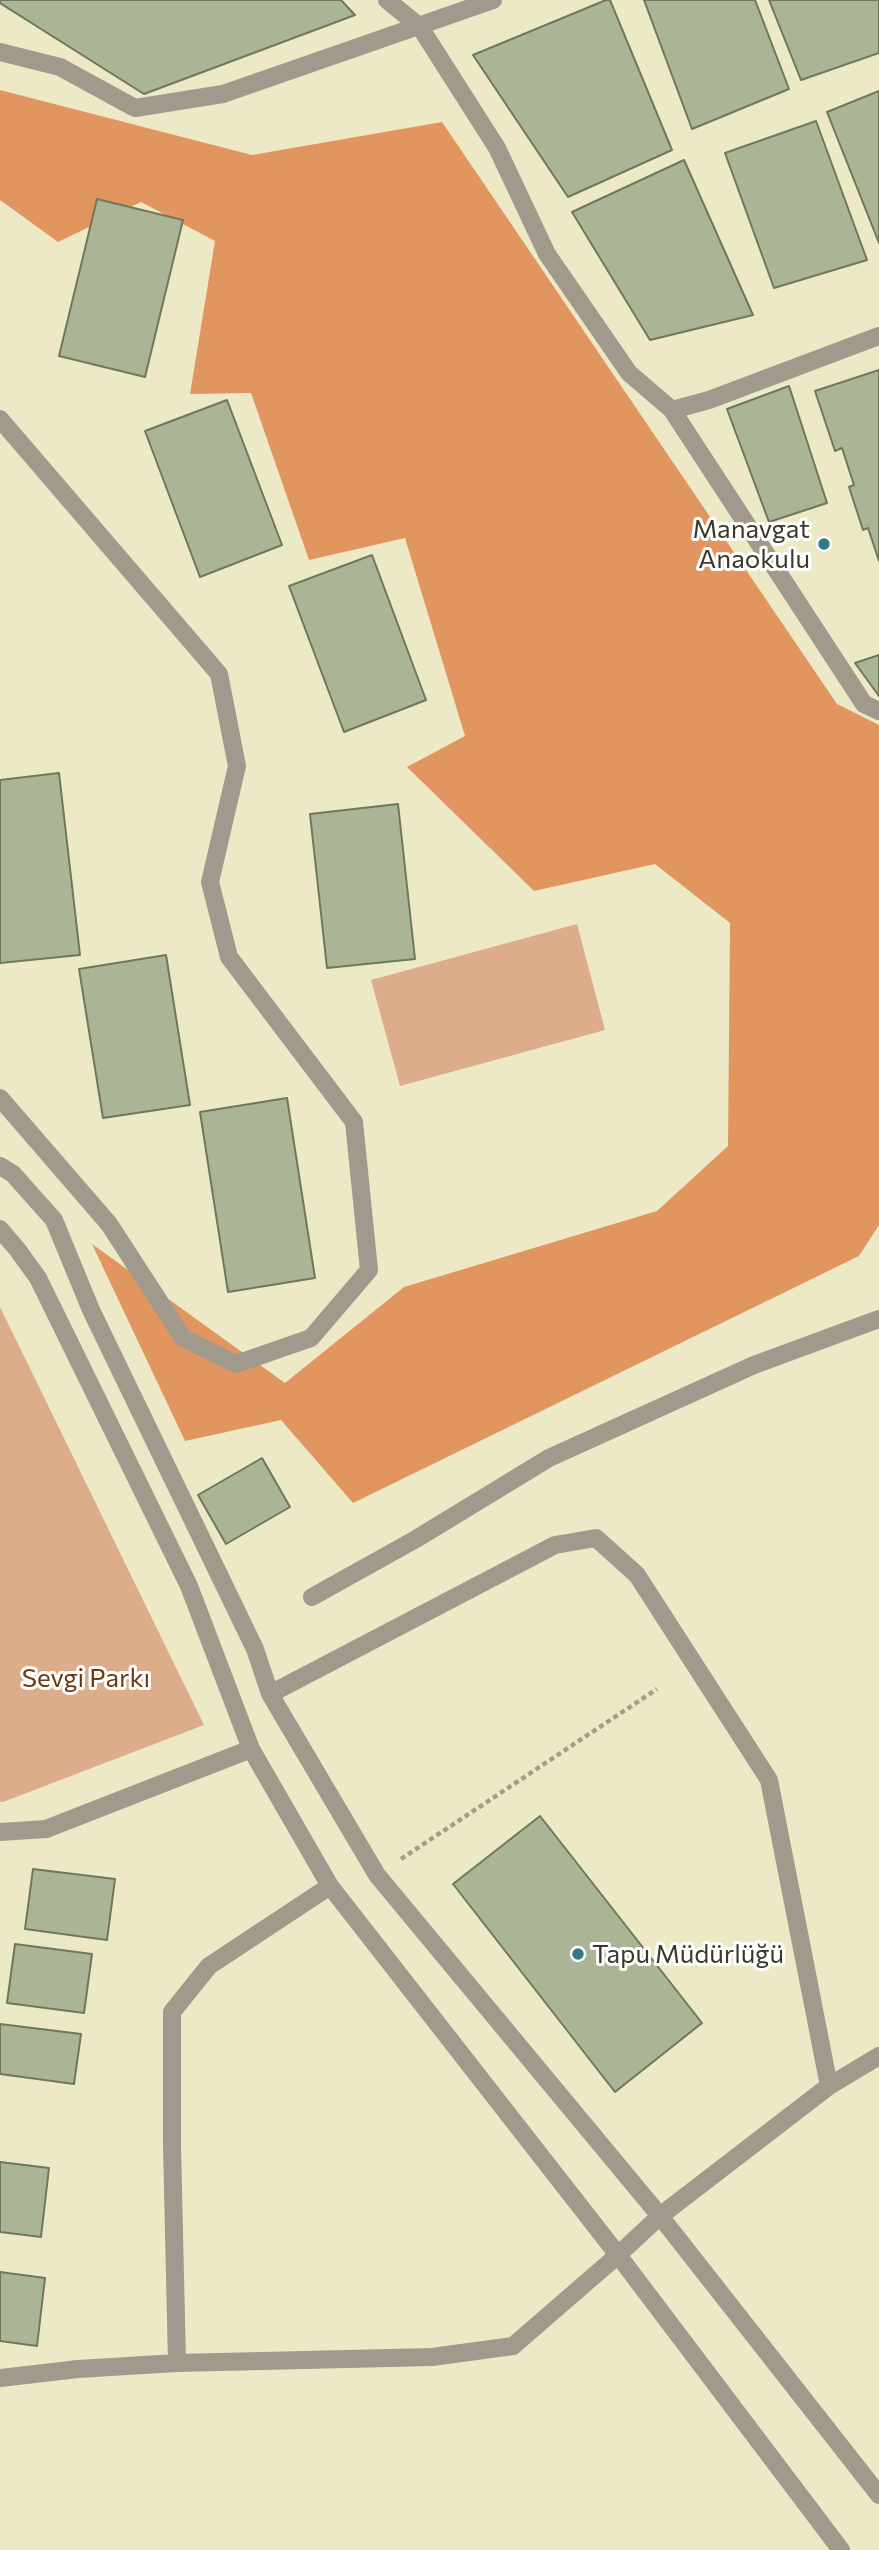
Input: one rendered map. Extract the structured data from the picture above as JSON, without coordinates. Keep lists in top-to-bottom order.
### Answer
{
  "parks": ["Sevgi Parkı"],
  "places": ["Manavgat Anaokulu", "Tapu Müdürlüğü"]
}
